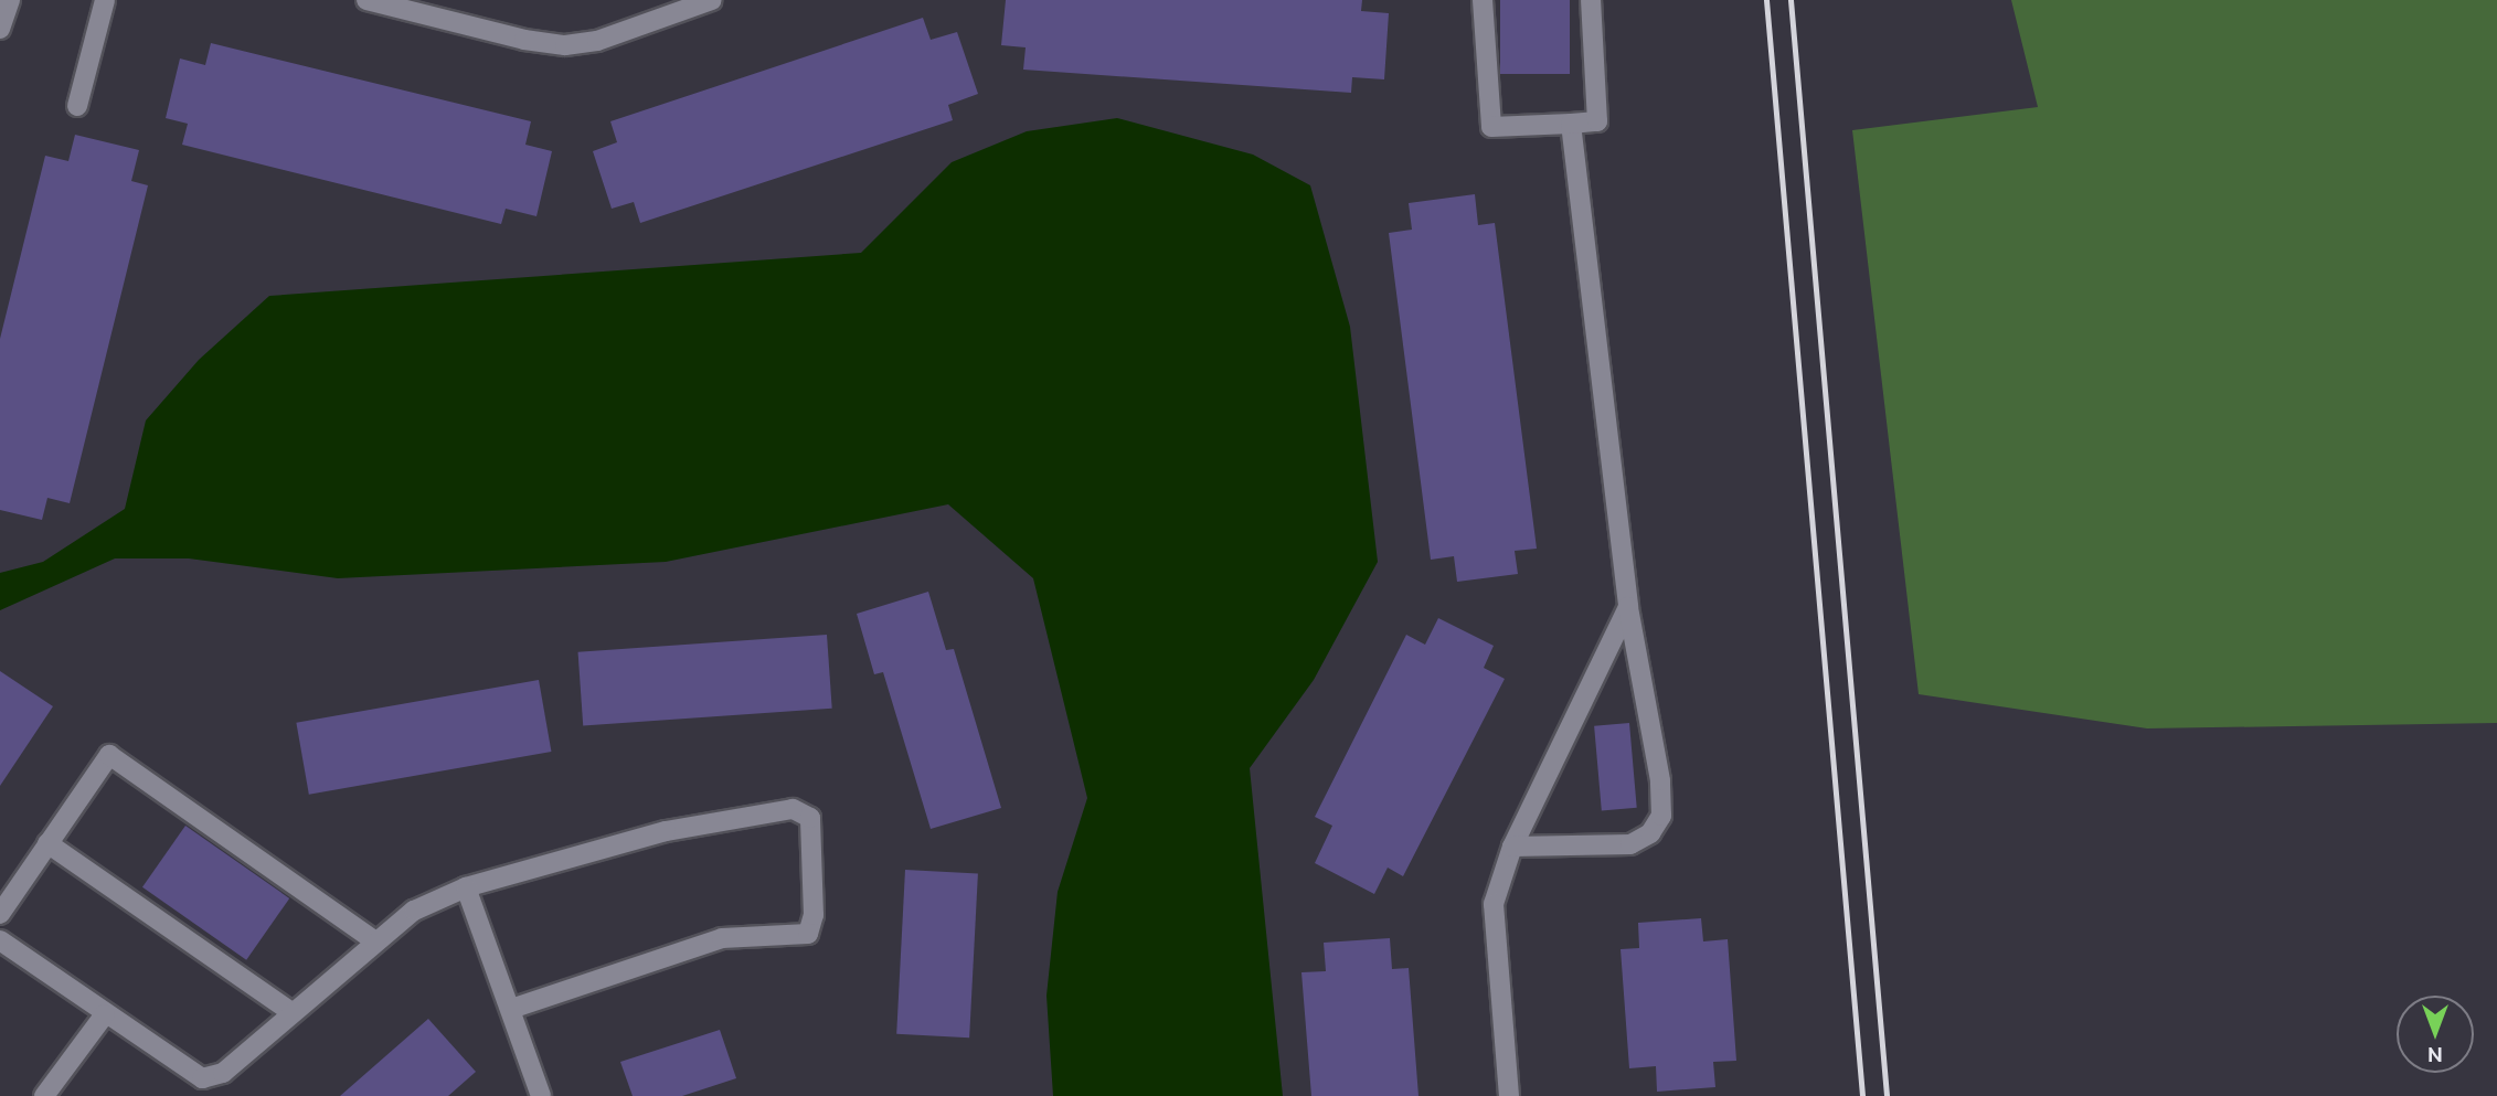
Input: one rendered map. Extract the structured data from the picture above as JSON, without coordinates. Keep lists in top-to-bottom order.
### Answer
{
  "north": "bottom"
}
